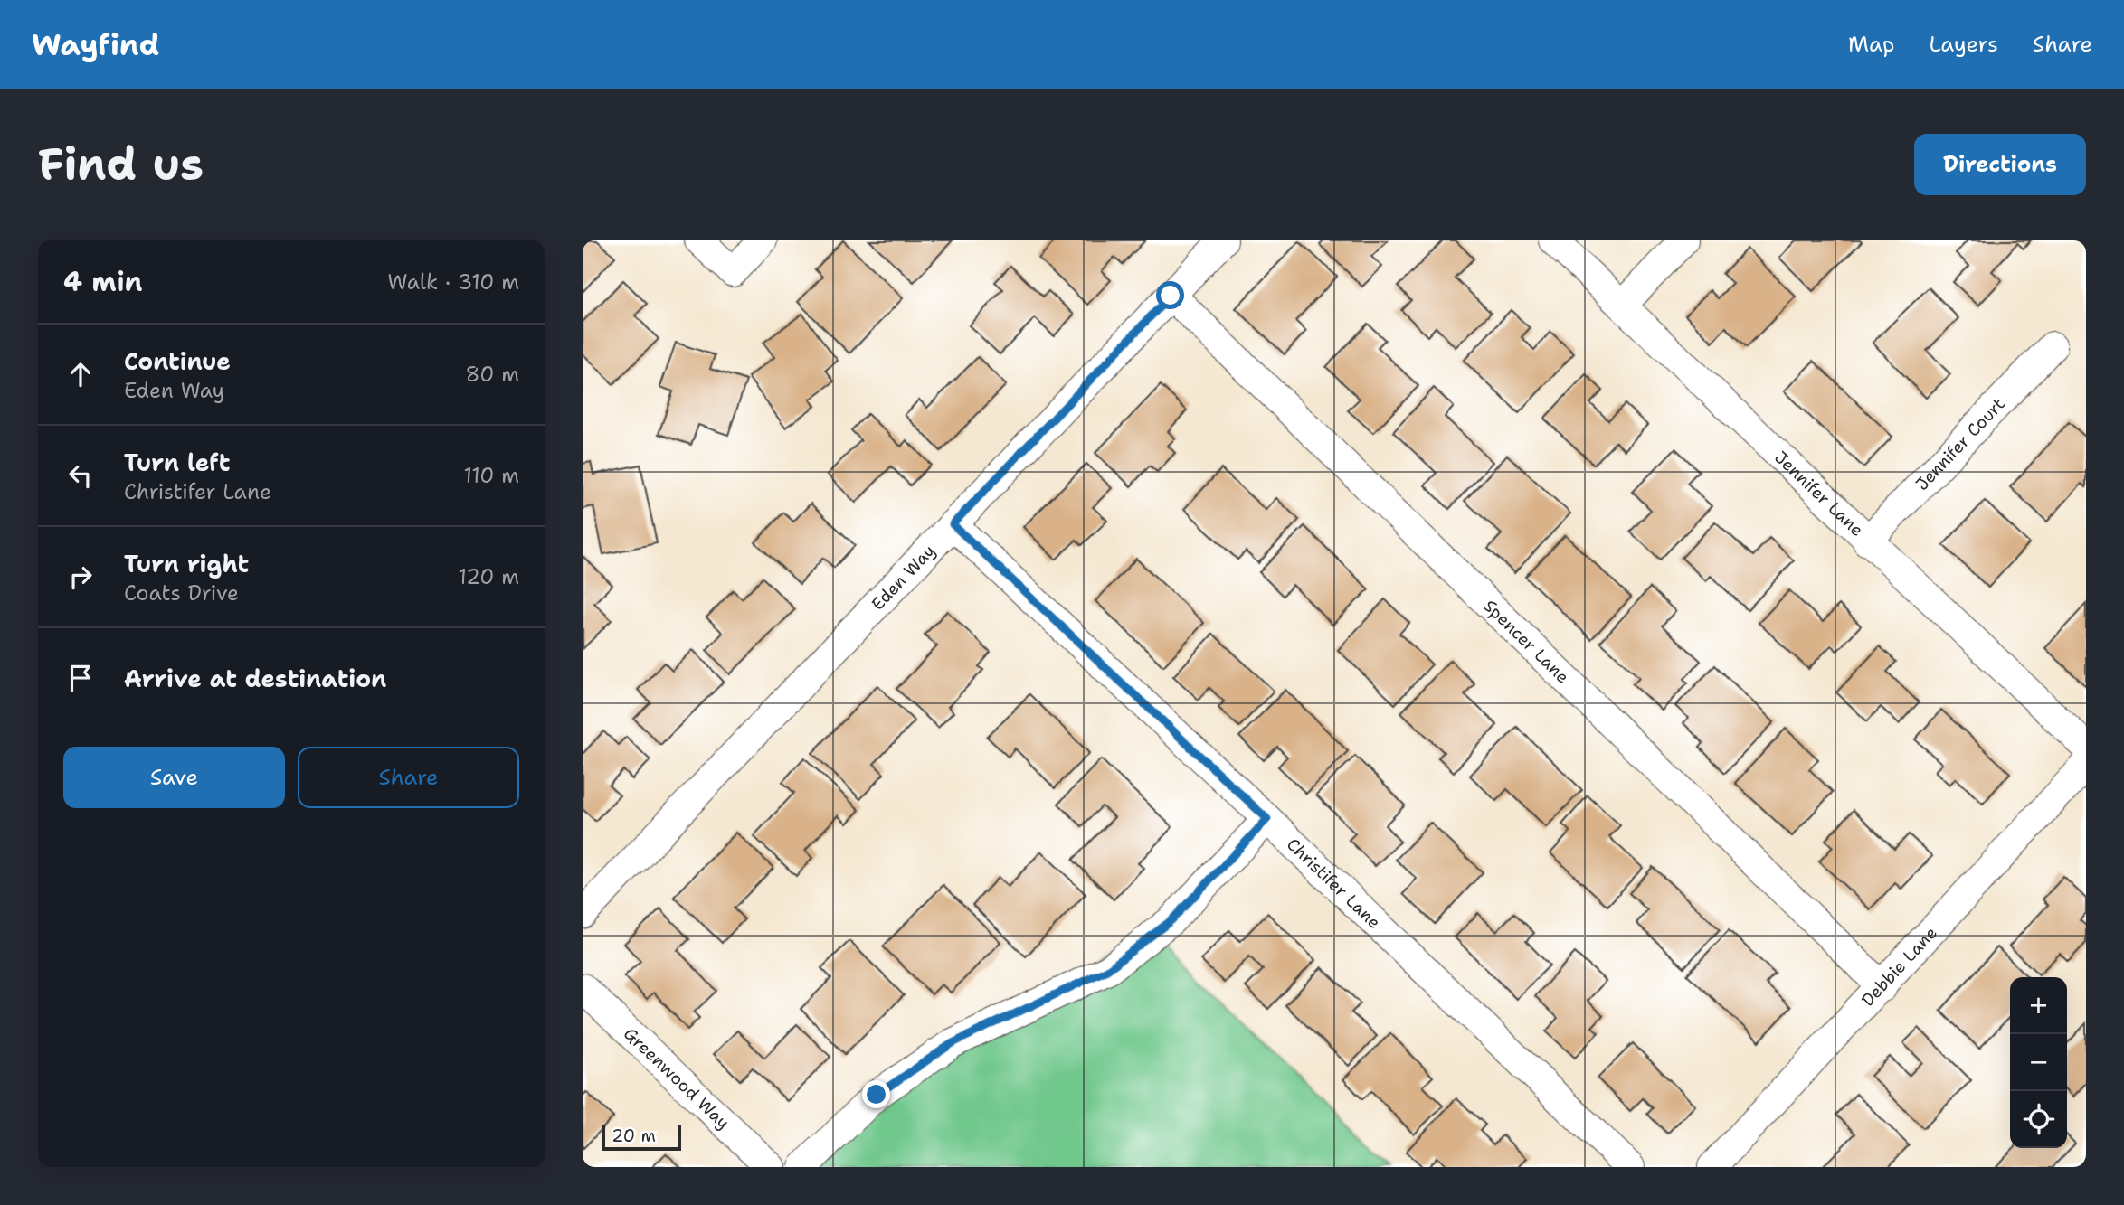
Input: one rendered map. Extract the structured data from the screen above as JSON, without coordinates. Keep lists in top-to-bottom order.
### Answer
{
  "streets": {
    "street": [
      "Jennifer Court",
      "Jennifer Lane",
      "Eden Way",
      "Spencer Lane",
      "Christifer Lane",
      "Debbie Lane",
      "Greenwood Way"
    ]
  },
  "crossings": [
    ["Jennifer Court", "Jennifer Lane"],
    ["Eden Way", "Spencer Lane"],
    ["Eden Way", "Christifer Lane"],
    ["Spencer Lane", "Debbie Lane"]
  ],
  "scale_bar": "20 m",
  "page": {
    "header": "Wayfind",
    "nav": ["Map", "Layers", "Share"],
    "buttons": [
      "Directions",
      ["Save", "Share"]
    ],
    "title": "Find us",
    "heading": ["4 min", "Walk · 310 m"],
    "list": [
      ["Continue", "Eden Way", "80 m"],
      ["Turn left", "Christifer Lane", "110 m"],
      ["Turn right", "Coats Drive", "120 m"],
      "Arrive at destination"
    ],
    "map_buttons": ["+", "−"],
    "scale": "20 m"
  }
}
